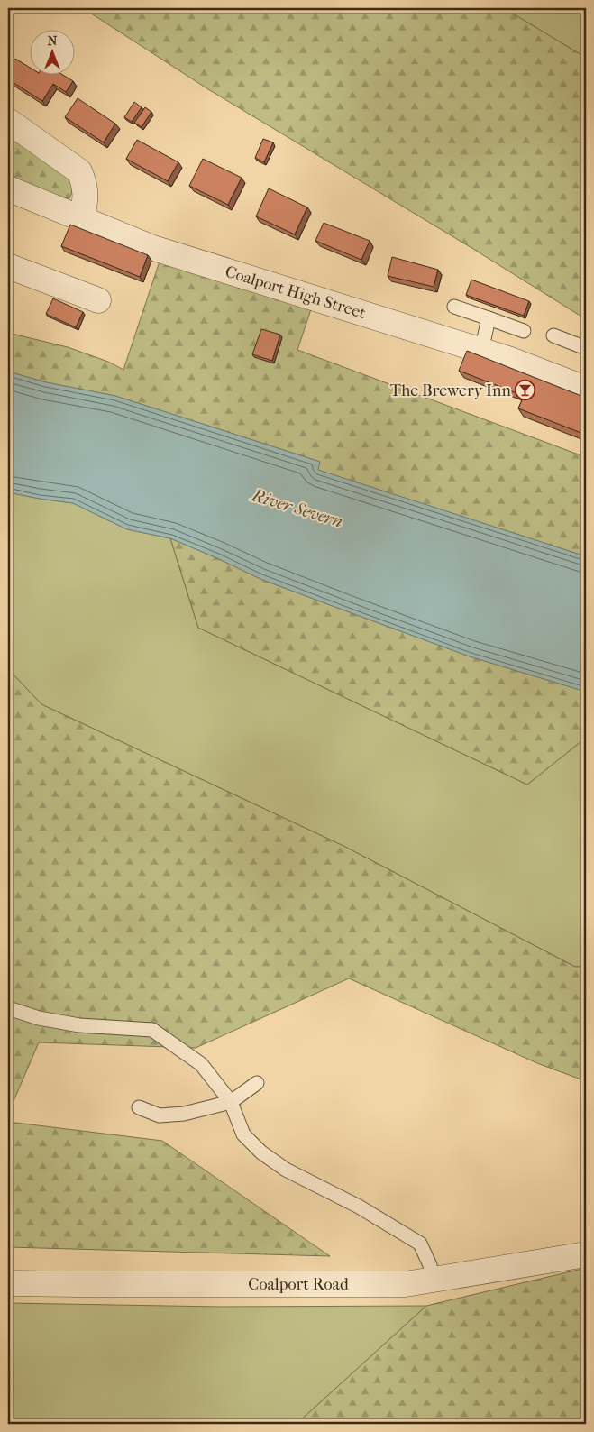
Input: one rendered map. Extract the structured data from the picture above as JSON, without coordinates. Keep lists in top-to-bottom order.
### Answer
{
  "streets": {
    "street": ["Coalport High Street", "Coalport Road"]
  },
  "water": ["River Severn"],
  "places": {
    "bar": ["The Brewery Inn"]
  },
  "north": "top"
}
